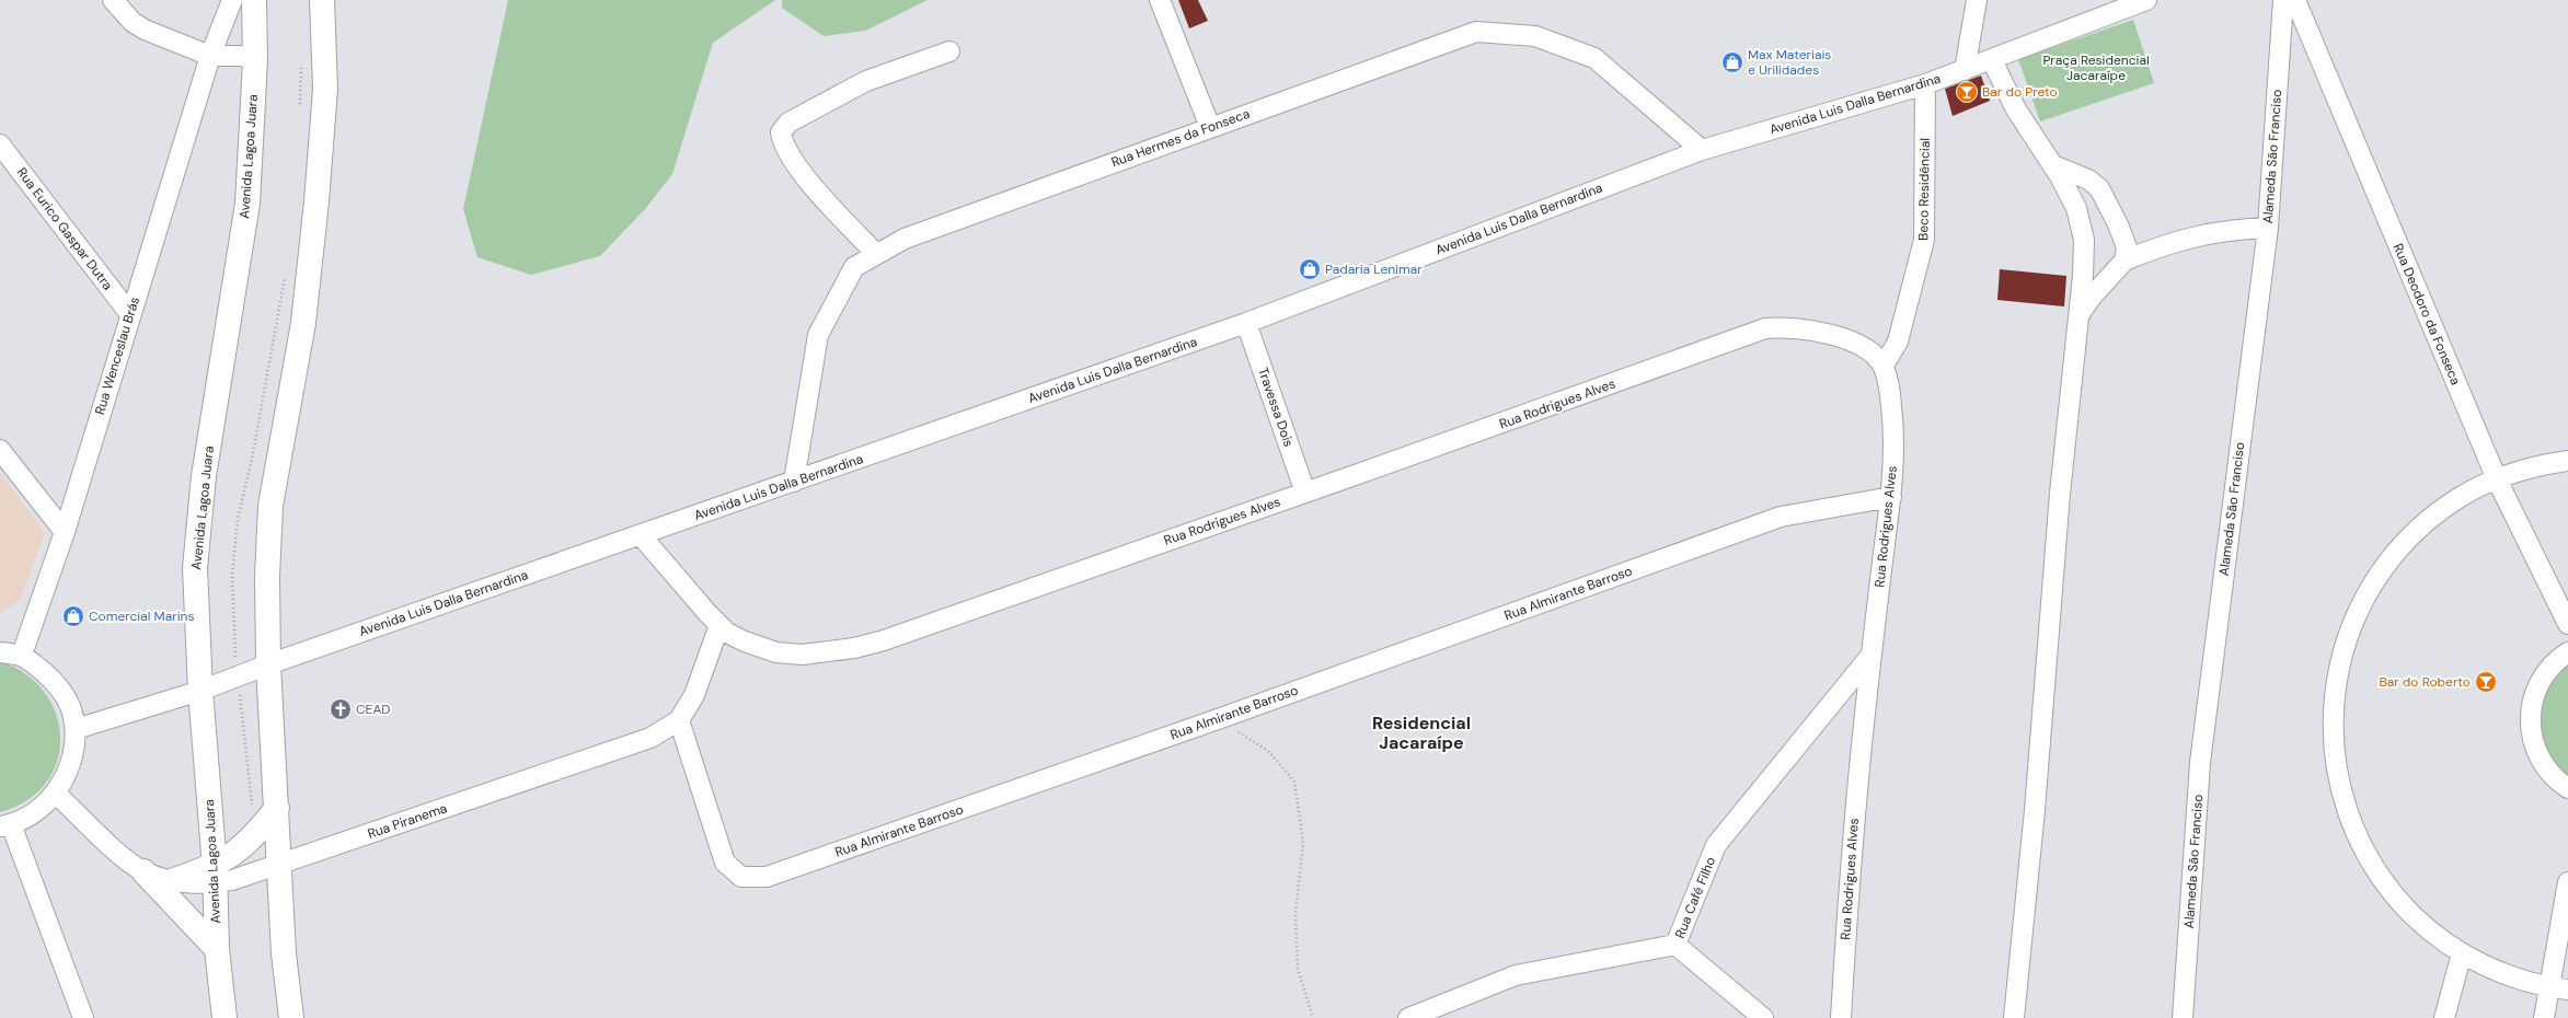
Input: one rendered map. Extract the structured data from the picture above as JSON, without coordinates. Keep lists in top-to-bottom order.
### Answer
{
  "streets": {
    "main road": ["Avenida Lagoa Juara"],
    "street": [
      "Avenida Luis Dalla Bernardina",
      "Rua Hermes da Fonseca",
      "Alameda São Franciso",
      "Beco Residêncial",
      "Rua Eurico Gaspar Dutra",
      "Rua Deodoro da Fonseca",
      "Rua Wenceslau Brás",
      "Rua Rodrigues Alves",
      "Travessa Dois",
      "Rua Almirante Barroso",
      "Rua Piranema",
      "Rua Café Filho"
    ]
  },
  "crossings": [
    ["Avenida Luis Dalla Bernardina", "Rua Hermes da Fonseca"],
    ["Avenida Luis Dalla Bernardina", "Avenida Lagoa Juara"],
    ["Avenida Luis Dalla Bernardina", "Beco Residêncial"],
    ["Avenida Luis Dalla Bernardina", "Rua Rodrigues Alves"],
    ["Avenida Luis Dalla Bernardina", "Travessa Dois"],
    ["Avenida Lagoa Juara", "Rua Piranema"],
    ["Beco Residêncial", "Rua Rodrigues Alves"],
    ["Rua Eurico Gaspar Dutra", "Rua Wenceslau Brás"],
    ["Rua Rodrigues Alves", "Travessa Dois"],
    ["Rua Rodrigues Alves", "Rua Almirante Barroso"],
    ["Rua Rodrigues Alves", "Rua Piranema"],
    ["Rua Rodrigues Alves", "Rua Café Filho"],
    ["Rua Almirante Barroso", "Rua Piranema"]
  ],
  "districts": ["Residencial Jacaraípe"],
  "parks": ["Praça Residencial Jacaraípe"],
  "places": {
    "shop": ["Max Materiais e Urilidades", "Padaria Lenimar", "Comercial Marins"],
    "bar": ["Bar do Preto", "Bar do Roberto"],
    "church": ["CEAD"]
  }
}
